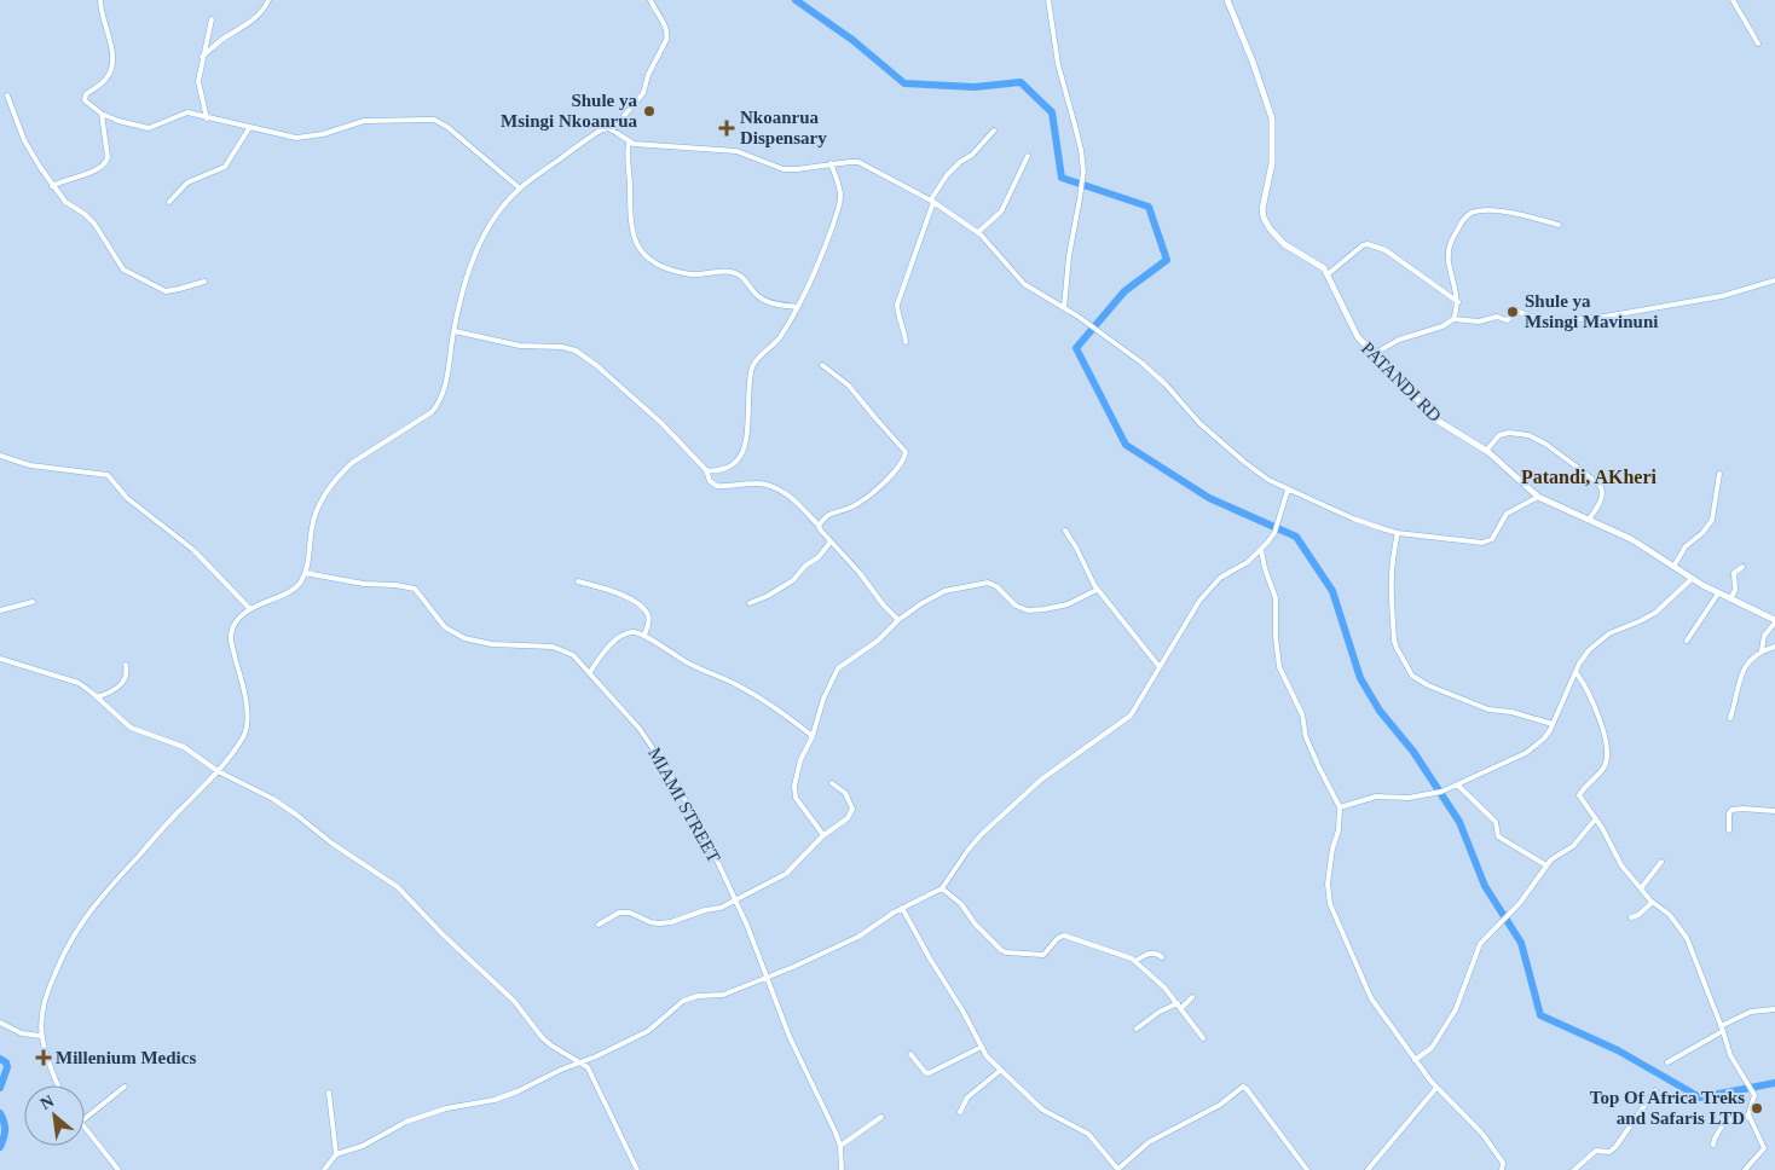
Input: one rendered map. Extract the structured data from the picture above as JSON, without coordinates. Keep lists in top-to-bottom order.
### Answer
{
  "streets": {
    "street": ["PATANDI RD", "MIAMI STREET"]
  },
  "districts": ["Patandi, AKheri"],
  "places": {
    "other": ["Shule ya Msingi Nkoanrua", "Shule ya Msingi Mavinuni", "Top Of Africa Treks and Safaris LTD"],
    "health": ["Nkoanrua Dispensary", "Millenium Medics"]
  },
  "north": "top left"
}
